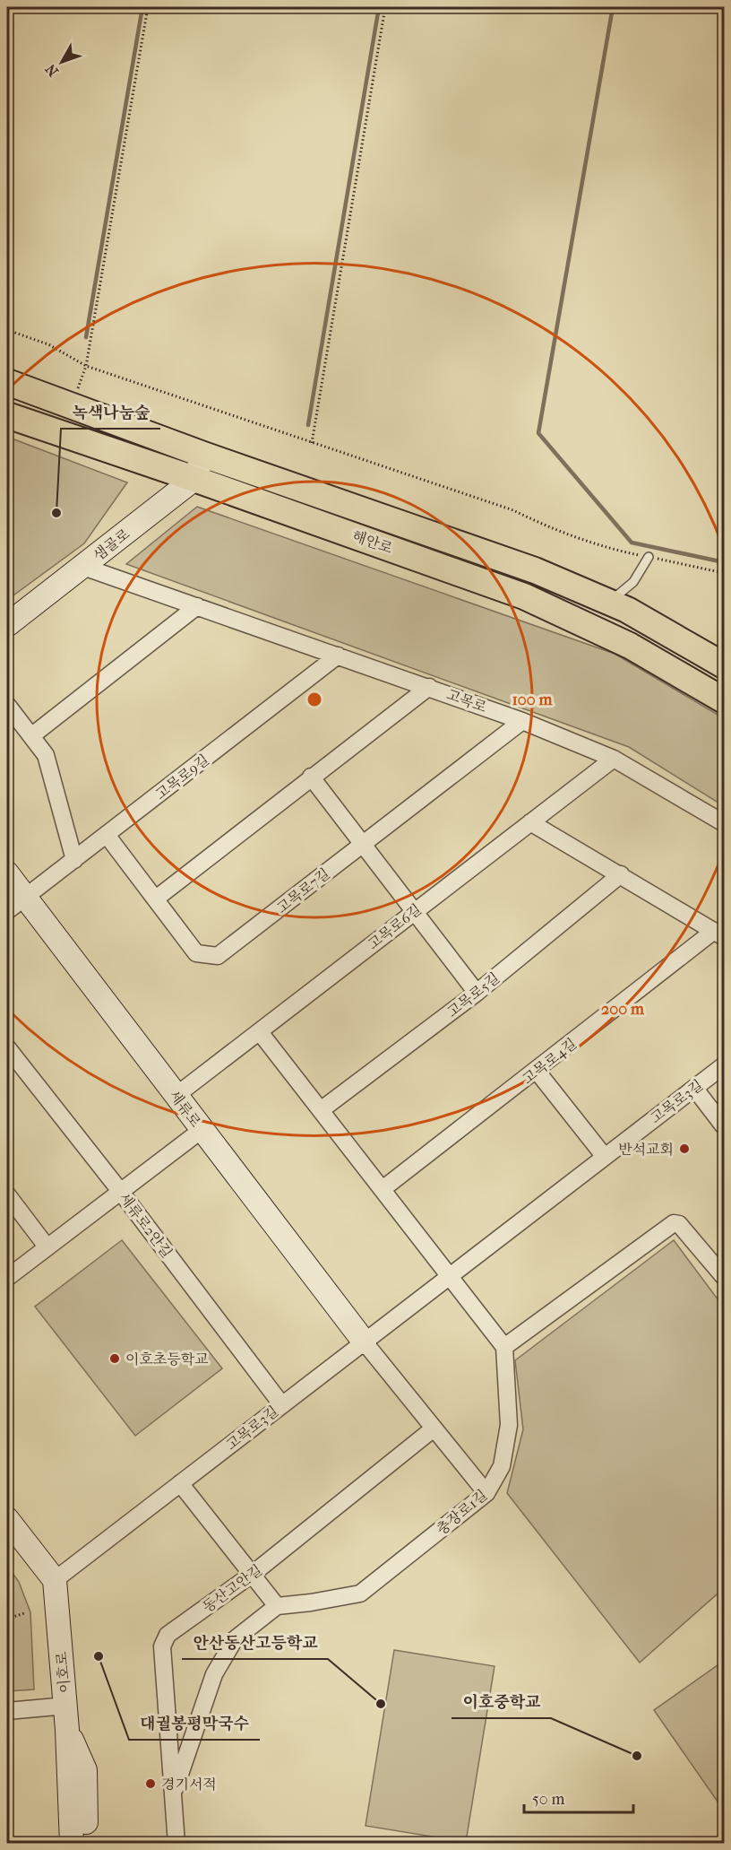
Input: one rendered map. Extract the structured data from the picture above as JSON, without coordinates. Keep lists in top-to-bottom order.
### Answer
{
  "streets": {
    "main road": ["해안로"],
    "street": [
      "샘골로",
      "고목로",
      "고목로9길",
      "고목로7길",
      "고목로6길",
      "고목로5길",
      "고목로4길",
      "고목로3길",
      "세류로",
      "세류로2안길",
      "충장로1길",
      "동산고안길",
      "이호로"
    ]
  },
  "crossings": [
    ["해안로", "샘골로"],
    ["샘골로", "고목로"],
    ["고목로", "고목로9길"],
    ["고목로", "고목로7길"],
    ["고목로", "고목로6길"],
    ["고목로9길", "고목로7길"],
    ["고목로9길", "세류로"],
    ["고목로6길", "세류로"],
    ["고목로3길", "세류로"],
    ["고목로3길", "세류로2안길"],
    ["고목로3길", "이호로"]
  ],
  "places": [
    "녹색나눔숲",
    "반석교회",
    "이호초등학교",
    "대궐봉평막국수",
    "안산동산고등학교",
    "이호중학교",
    "경기서적"
  ],
  "scale_bar": "50 m",
  "north": "bottom left",
  "rings": ["100 m", "200 m"]
}
